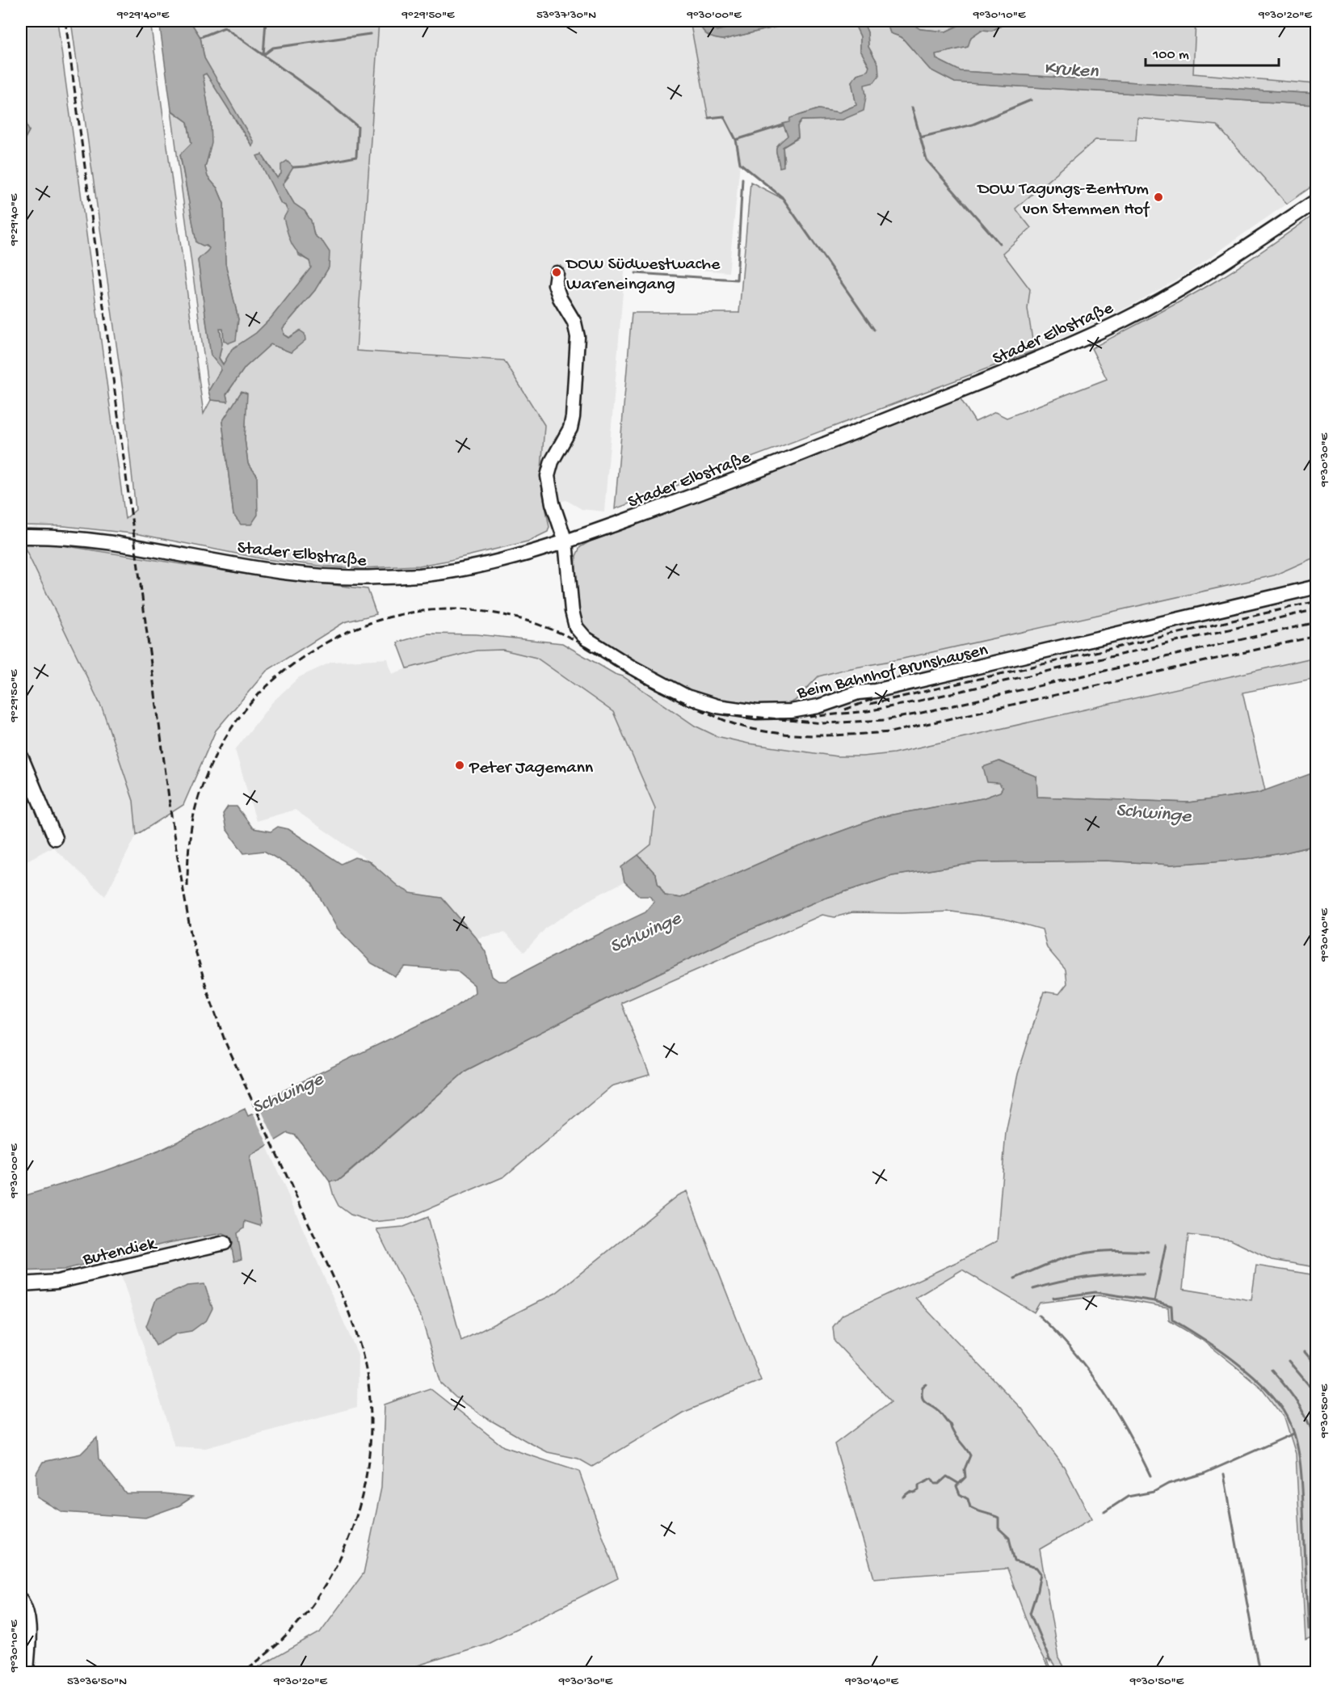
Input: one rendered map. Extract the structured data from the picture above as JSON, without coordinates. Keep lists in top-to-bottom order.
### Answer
{
  "streets": {
    "street": ["Stader Elbstraße", "Beim Bahnhof Brunshausen", "Butendiek"]
  },
  "crossings": [
    ["Stader Elbstraße", "Beim Bahnhof Brunshausen"]
  ],
  "water": ["Kruken", "Schwinge"],
  "places": ["DOW Tagungs-Zentrum von Stemmen Hof", "DOW Südwestwache Wareneingang", "Peter Jagemann"],
  "scale_bar": "100 m",
  "coordinates": [
    "9°29'40\"E",
    "9°29'50\"E",
    "53°37'30\"N",
    "9°30'00\"E",
    "9°30'10\"E",
    "9°30'20\"E",
    "9°30'30\"E",
    "9°30'40\"E",
    "9°30'50\"E",
    "53°36'50\"N"
  ]
}
